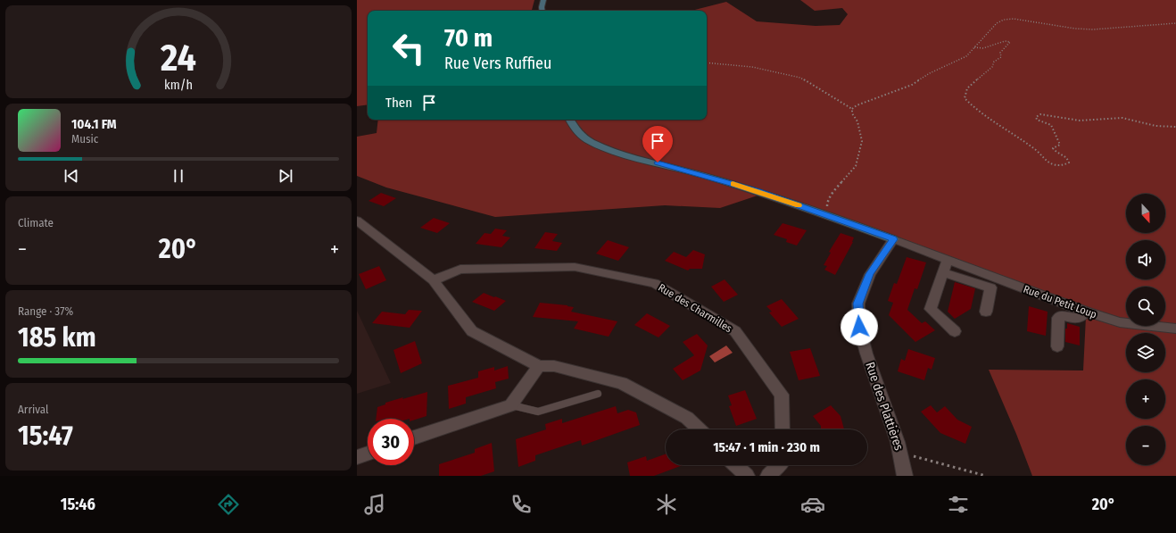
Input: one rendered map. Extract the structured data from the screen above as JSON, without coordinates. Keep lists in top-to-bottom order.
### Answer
{
  "streets": {
    "street": ["Rue du Petit Loup", "Rue des Charmilles", "Rue des Plattières"]
  },
  "crossings": [
    ["Rue du Petit Loup", "Rue des Plattières"]
  ],
  "north": "bottom",
  "page": {
    "turn": ["70 m", "Rue Vers Ruffieu"],
    "then": "Then",
    "song": ["104.1 FM", "Music"],
    "map_buttons": ["+", "−"],
    "tile": [
      "Climate",
      ["Range · 37%", "185 km"],
      ["Arrival", "15:47"]
    ],
    "heat": ["−", "20°", "+"],
    "limit": "30",
    "trip": "15:47 · 1 min · 230 m",
    "tabs": ["15:46", "20°"],
    "gauge": ["24", "km/h"]
  }
}
